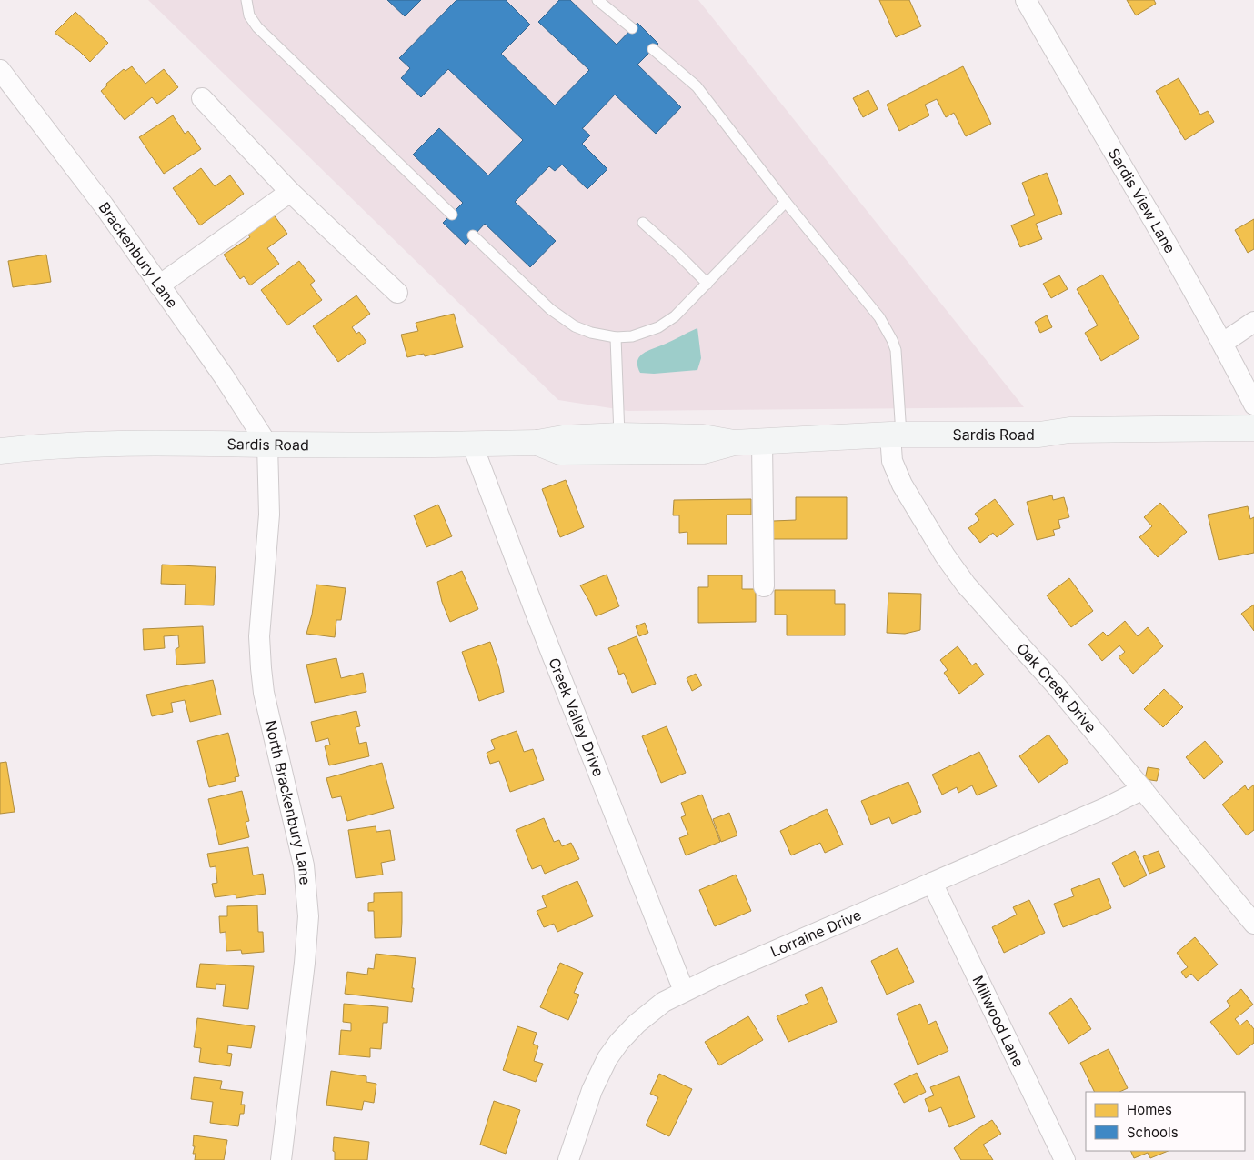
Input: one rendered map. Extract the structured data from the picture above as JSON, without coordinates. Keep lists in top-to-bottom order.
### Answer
{
  "streets": {
    "main road": ["Sardis Road"],
    "street": [
      "Sardis View Lane",
      "Brackenbury Lane",
      "Oak Creek Drive",
      "Creek Valley Drive",
      "North Brackenbury Lane",
      "Lorraine Drive",
      "Millwood Lane"
    ]
  },
  "crossings": [
    ["Brackenbury Lane", "Sardis Road"],
    ["Brackenbury Lane", "North Brackenbury Lane"],
    ["Sardis Road", "Oak Creek Drive"],
    ["Sardis Road", "Creek Valley Drive"],
    ["Sardis Road", "North Brackenbury Lane"],
    ["Oak Creek Drive", "Lorraine Drive"],
    ["Creek Valley Drive", "Lorraine Drive"],
    ["Lorraine Drive", "Millwood Lane"]
  ],
  "legend": ["Homes", "Schools"]
}
